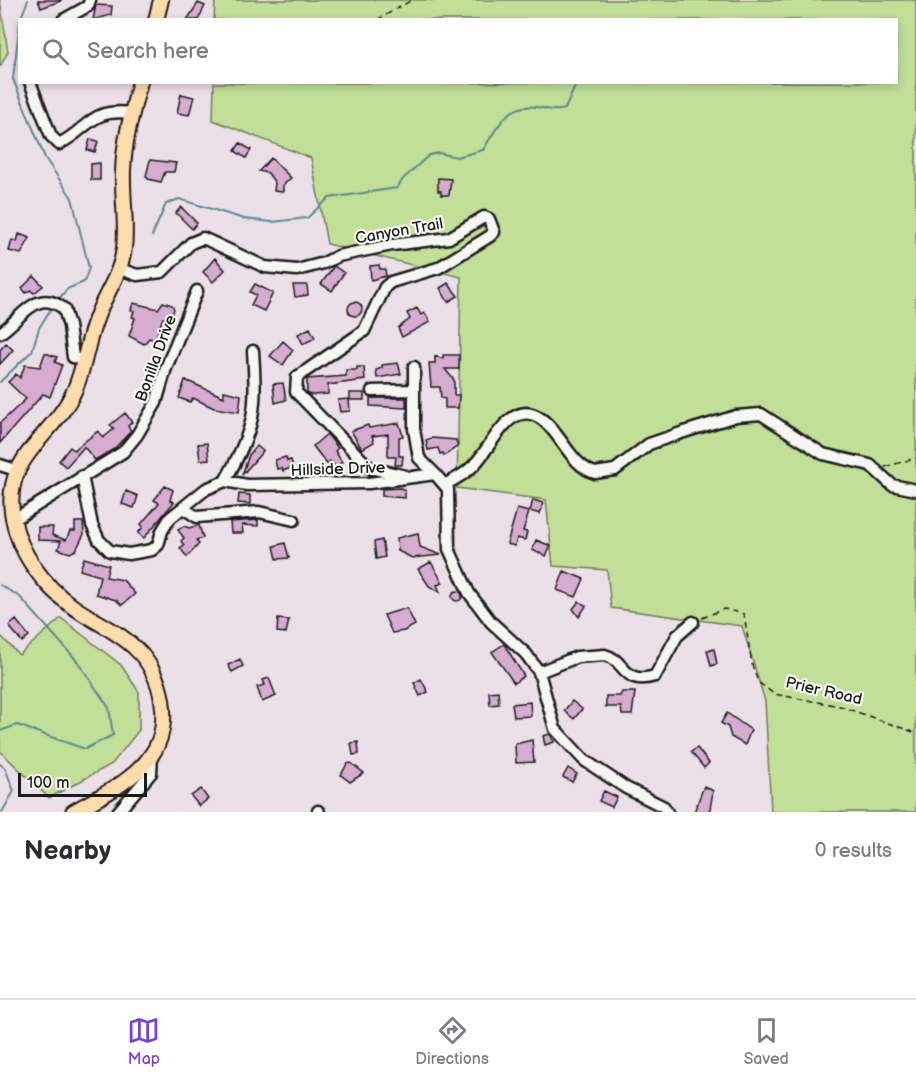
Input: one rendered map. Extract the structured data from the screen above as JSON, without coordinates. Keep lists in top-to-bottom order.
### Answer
{
  "streets": {
    "street": ["Canyon Trail", "Bonilla Drive", "Hillside Drive"],
    "path": ["Prier Road"]
  },
  "crossings": [
    ["Canyon Trail", "Hillside Drive"]
  ],
  "scale_bar": "100 m",
  "page": {
    "search": "Search here",
    "scale": "100 m",
    "heading": ["Nearby", "0 results"],
    "nav": ["Map", "Directions", "Saved"]
  }
}
